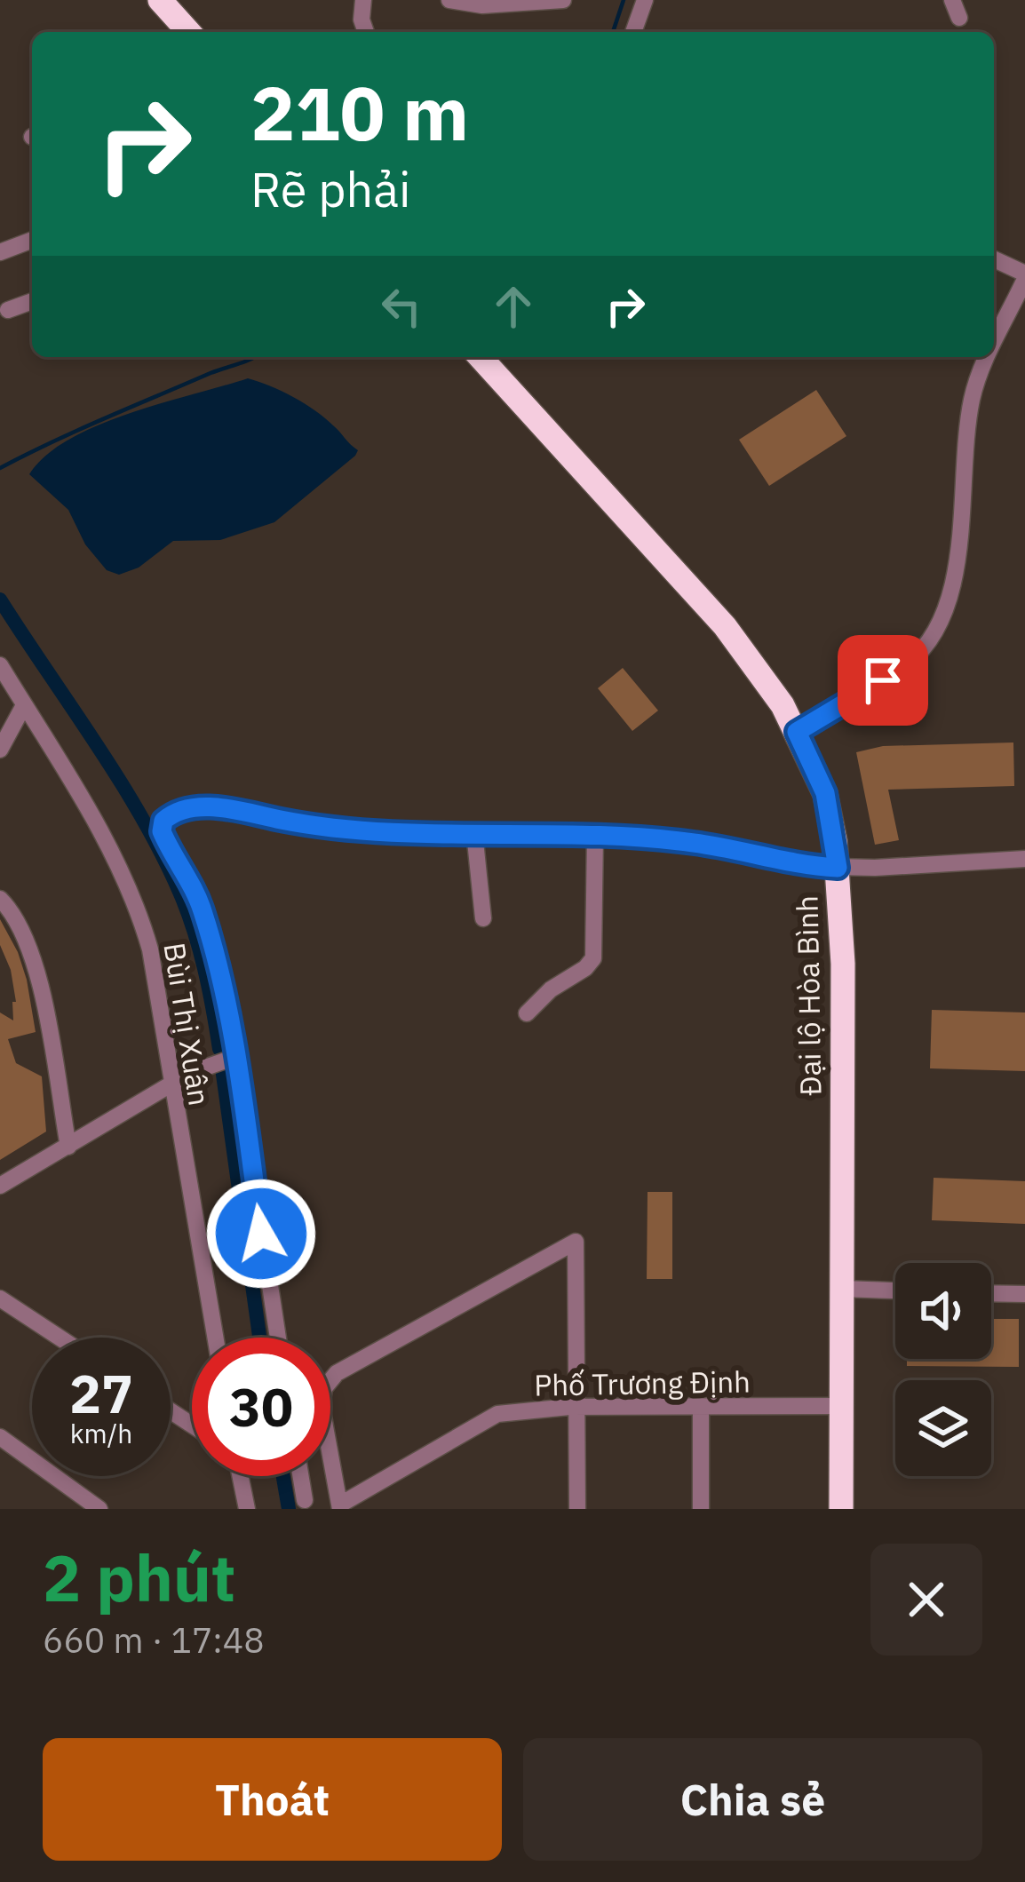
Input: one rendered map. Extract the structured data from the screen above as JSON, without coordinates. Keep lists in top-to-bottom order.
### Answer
{
  "streets": {
    "highway": ["Đại lộ Hòa Bình"],
    "street": ["Bùi Thị Xuân", "Phố Trương Định"]
  },
  "crossings": [
    ["Đại lộ Hòa Bình", "Phố Trương Định"]
  ],
  "page": {
    "turn": ["210 m", "Rẽ phải"],
    "speed": "27 km/h",
    "limit": "30",
    "heading": ["2 phút", "660 m · 17:48"],
    "buttons": ["Thoát", "Chia sẻ"]
  }
}
